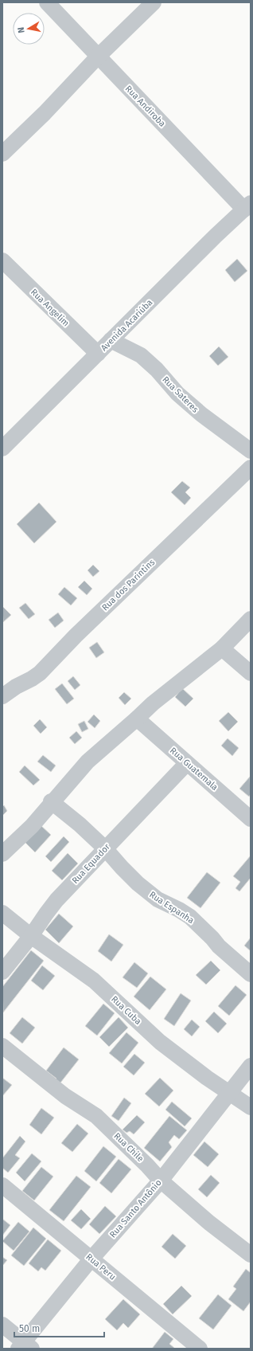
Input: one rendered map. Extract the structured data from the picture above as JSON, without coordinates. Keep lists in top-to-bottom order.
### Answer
{
  "streets": {
    "street": [
      "Rua Andiroba",
      "Rua Angelim",
      "Avenida Acariúba",
      "Rua Sateres",
      "Rua dos Parintins",
      "Rua Guatemala",
      "Rua Equador",
      "Rua Espanha",
      "Rua Cuba",
      "Rua Chile",
      "Rua Santo Antônio",
      "Rua Peru"
    ]
  },
  "crossings": [
    ["Rua Andiroba", "Avenida Acariúba"],
    ["Rua Angelim", "Avenida Acariúba"],
    ["Avenida Acariúba", "Rua Sateres"],
    ["Rua Guatemala", "Rua Equador"],
    ["Rua Equador", "Rua Espanha"],
    ["Rua Equador", "Rua Cuba"],
    ["Rua Cuba", "Rua Santo Antônio"],
    ["Rua Chile", "Rua Santo Antônio"],
    ["Rua Santo Antônio", "Rua Peru"]
  ],
  "scale_bar": "50 m",
  "north": "left"
}
